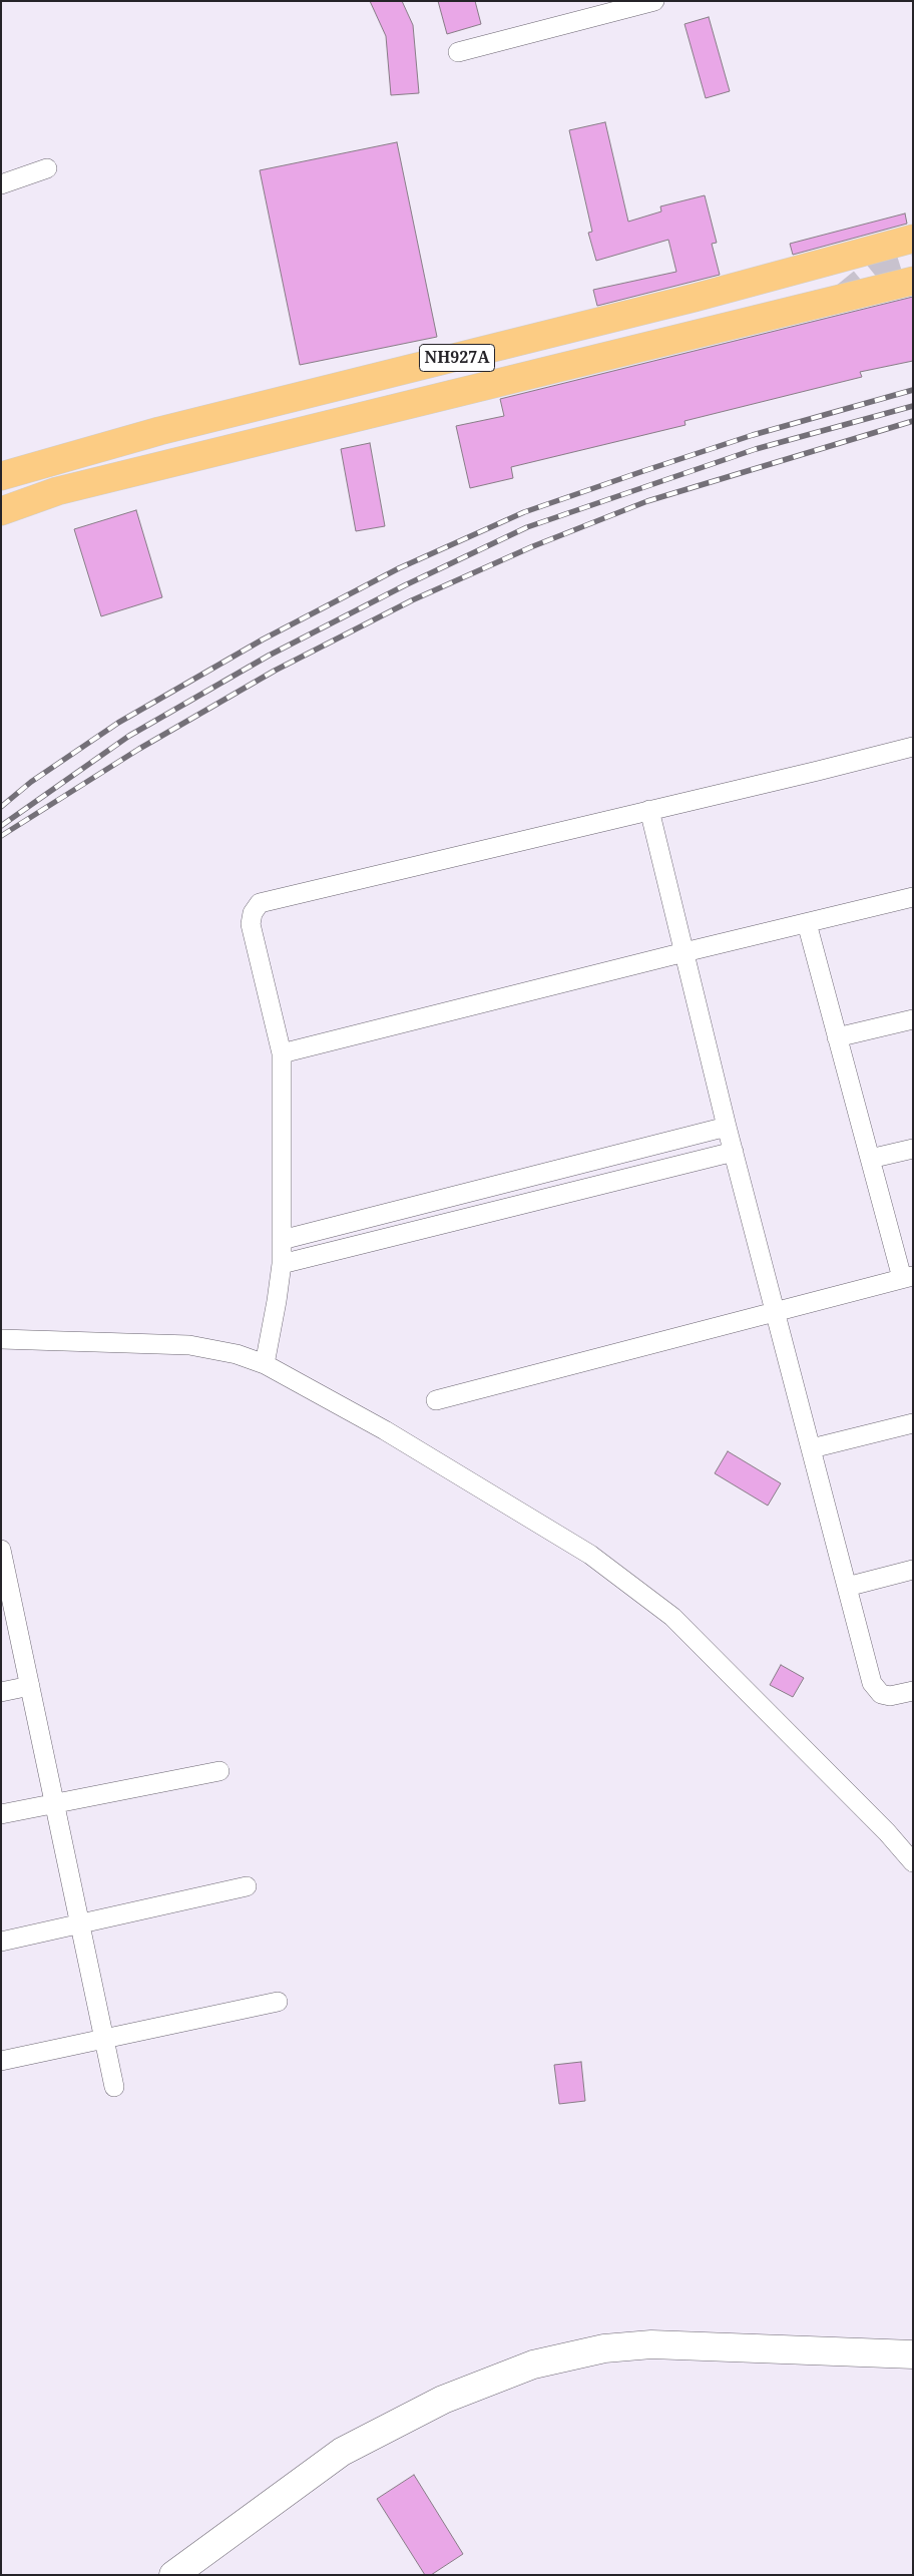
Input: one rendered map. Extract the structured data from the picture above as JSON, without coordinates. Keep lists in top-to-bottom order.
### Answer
{
  "streets": {
    "highway": ["NH927A"]
  }
}
